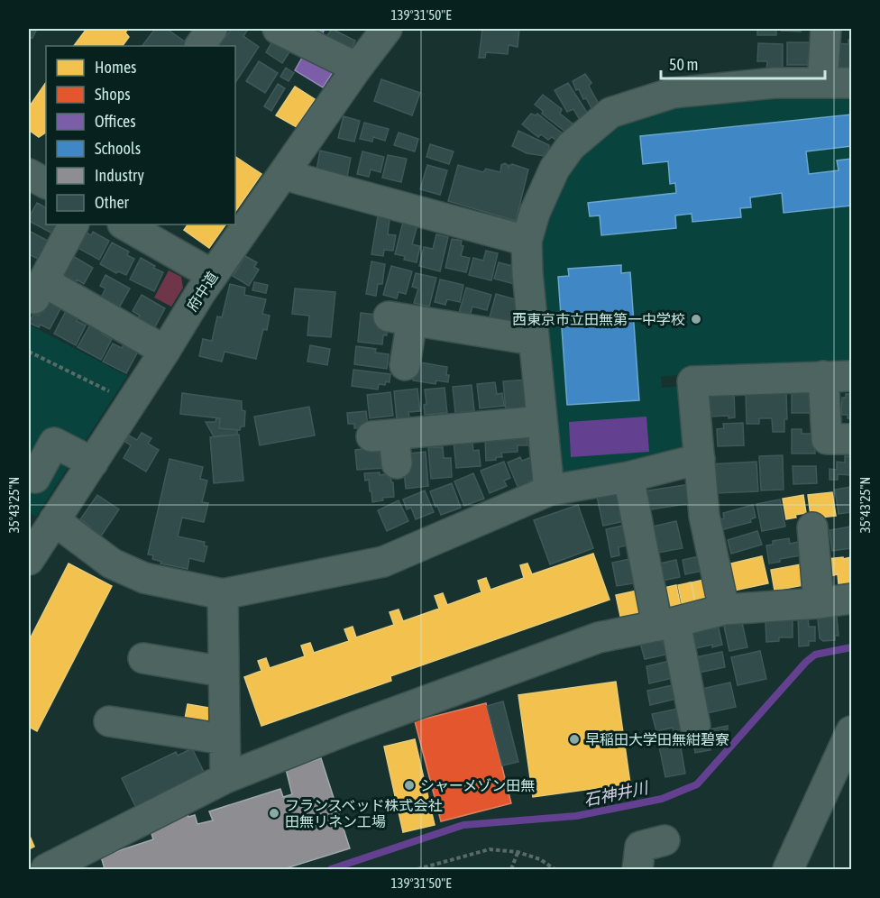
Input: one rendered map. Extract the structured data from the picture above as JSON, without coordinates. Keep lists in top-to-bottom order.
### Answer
{
  "streets": {
    "street": ["府中道"]
  },
  "water": ["石神井川"],
  "places": [
    "西東京市立田無第一中学校",
    "早稲田大学田無紺碧寮",
    "シャーメゾン田無",
    "フランスベッド株式会社 田無リネン工場"
  ],
  "legend": [
    "Homes",
    "Shops",
    "Offices",
    "Schools",
    "Industry",
    "Other"
  ],
  "scale_bar": "50 m",
  "coordinates": ["139°31'50\"E", "35°43'25\"N"]
}
